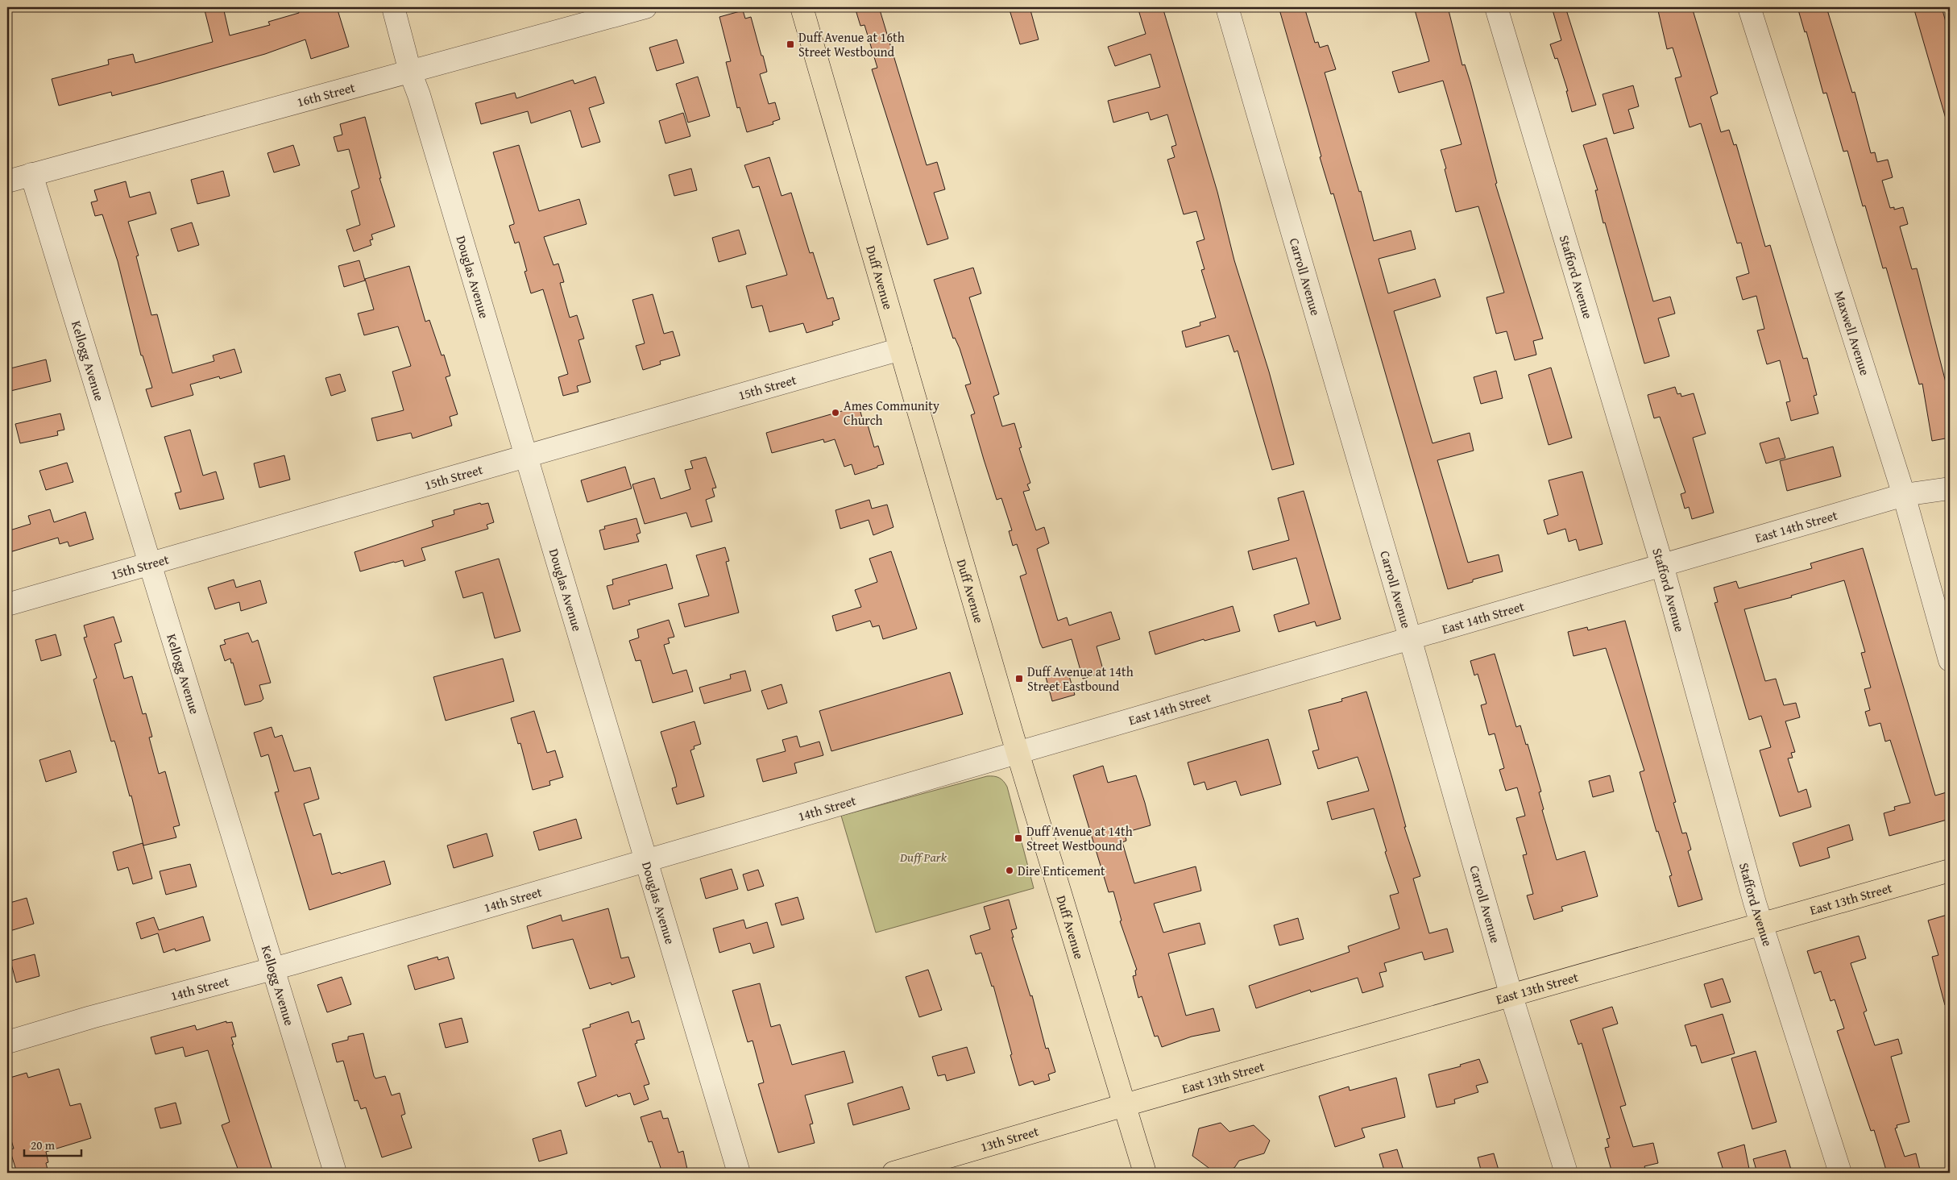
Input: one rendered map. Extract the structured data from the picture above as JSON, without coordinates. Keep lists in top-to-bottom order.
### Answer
{
  "streets": {
    "main road": ["Duff Avenue", "East 13th Street", "13th Street"],
    "street": [
      "16th Street",
      "Douglas Avenue",
      "Carroll Avenue",
      "Stafford Avenue",
      "Maxwell Avenue",
      "Kellogg Avenue",
      "15th Street",
      "East 14th Street",
      "14th Street"
    ]
  },
  "crossings": [
    ["16th Street", "Douglas Avenue"],
    ["16th Street", "Kellogg Avenue"],
    ["Douglas Avenue", "15th Street"],
    ["Douglas Avenue", "14th Street"],
    ["Carroll Avenue", "East 14th Street"],
    ["Carroll Avenue", "East 13th Street"],
    ["Stafford Avenue", "East 14th Street"],
    ["Stafford Avenue", "East 13th Street"],
    ["Duff Avenue", "15th Street"],
    ["Duff Avenue", "East 14th Street"],
    ["Duff Avenue", "14th Street"],
    ["Duff Avenue", "East 13th Street"],
    ["Duff Avenue", "13th Street"],
    ["Maxwell Avenue", "East 14th Street"],
    ["Kellogg Avenue", "15th Street"],
    ["Kellogg Avenue", "14th Street"],
    ["East 14th Street", "14th Street"],
    ["East 13th Street", "13th Street"]
  ],
  "parks": ["Duff Park"],
  "places": {
    "transit": ["Duff Avenue at 16th Street Westbound", "Duff Avenue at 14th Street Eastbound", "Duff Avenue at 14th Street Westbound"],
    "other": ["Ames Community Church", "Dire Enticement"]
  },
  "scale_bar": "20 m"
}
